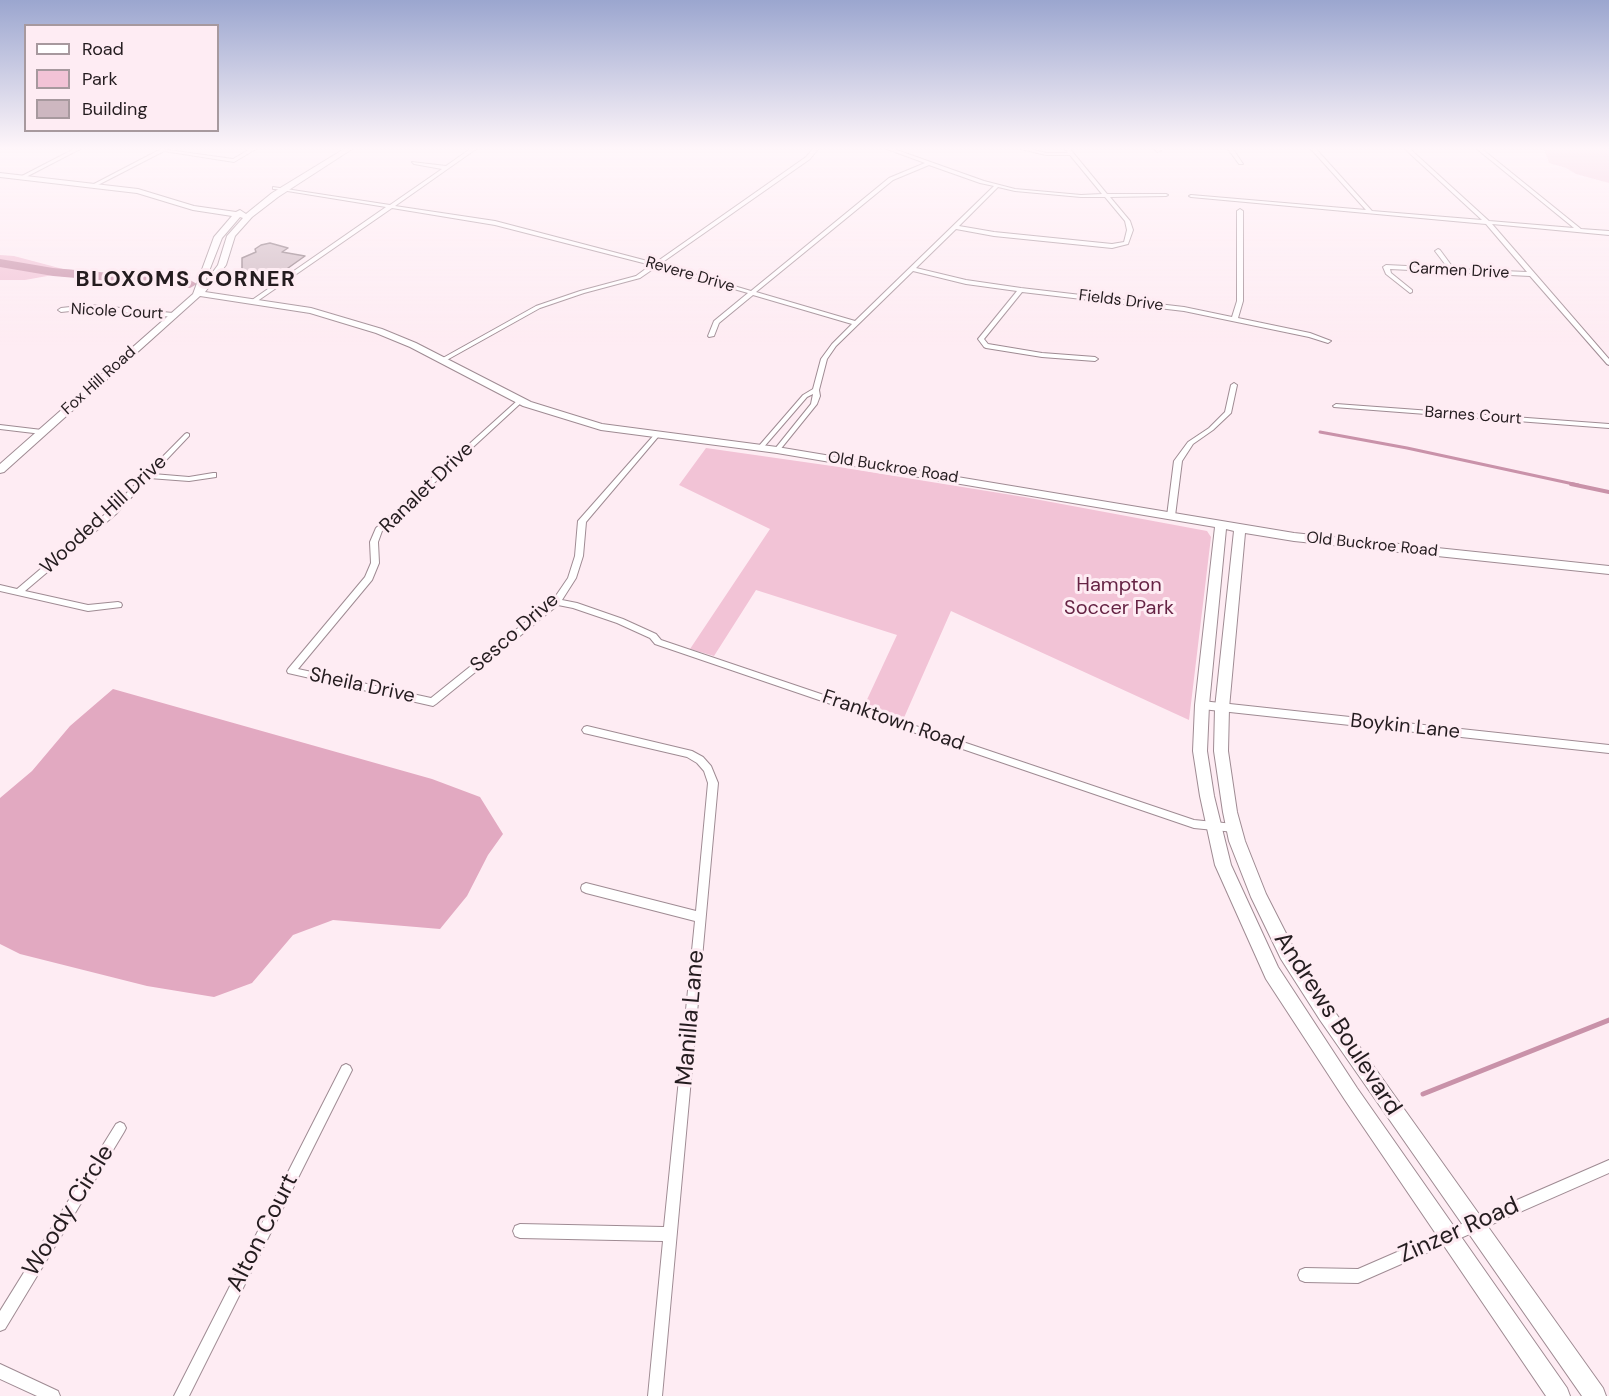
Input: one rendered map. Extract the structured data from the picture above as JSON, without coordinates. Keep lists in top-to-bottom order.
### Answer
{
  "streets": {
    "street": [
      "Carmen Drive",
      "Revere Drive",
      "Fields Drive",
      "Nicole Court",
      "Fox Hill Road",
      "Barnes Court",
      "Old Buckroe Road",
      "Ranalet Drive",
      "Wooded Hill Drive",
      "Sesco Drive",
      "Sheila Drive",
      "Franktown Road",
      "Boykin Lane",
      "Manilla Lane",
      "Andrews Boulevard",
      "Woody Circle",
      "Zinzer Road",
      "Alton Court"
    ]
  },
  "crossings": [
    ["Nicole Court", "Fox Hill Road"],
    ["Fox Hill Road", "Old Buckroe Road"],
    ["Old Buckroe Road", "Ranalet Drive"],
    ["Old Buckroe Road", "Sesco Drive"],
    ["Old Buckroe Road", "Andrews Boulevard"],
    ["Ranalet Drive", "Sheila Drive"],
    ["Sesco Drive", "Sheila Drive"],
    ["Sesco Drive", "Franktown Road"],
    ["Franktown Road", "Andrews Boulevard"],
    ["Boykin Lane", "Andrews Boulevard"],
    ["Andrews Boulevard", "Zinzer Road"]
  ],
  "districts": ["BLOXOMS CORNER"],
  "parks": ["Hampton Soccer Park"],
  "legend": ["Road", "Park", "Building"]
}
